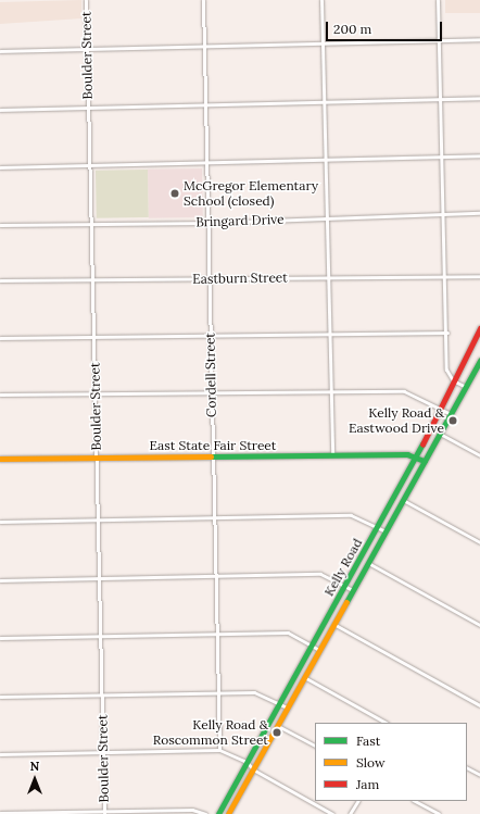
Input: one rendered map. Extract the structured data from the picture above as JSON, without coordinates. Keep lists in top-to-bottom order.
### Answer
{
  "streets": {
    "street": [
      "Boulder Street",
      "Bringard Drive",
      "Eastburn Street",
      "Cordell Street",
      "East State Fair Street",
      "Kelly Road"
    ]
  },
  "crossings": [
    ["Boulder Street", "Bringard Drive"],
    ["Boulder Street", "Eastburn Street"],
    ["Boulder Street", "East State Fair Street"],
    ["Bringard Drive", "Cordell Street"],
    ["Eastburn Street", "Cordell Street"],
    ["Cordell Street", "East State Fair Street"],
    ["East State Fair Street", "Kelly Road"]
  ],
  "places": ["McGregor Elementary School (closed)", "Kelly Road & Eastwood Drive", "Kelly Road & Roscommon Street"],
  "legend": ["Fast", "Slow", "Jam"],
  "scale_bar": "200 m",
  "north": "top"
}
